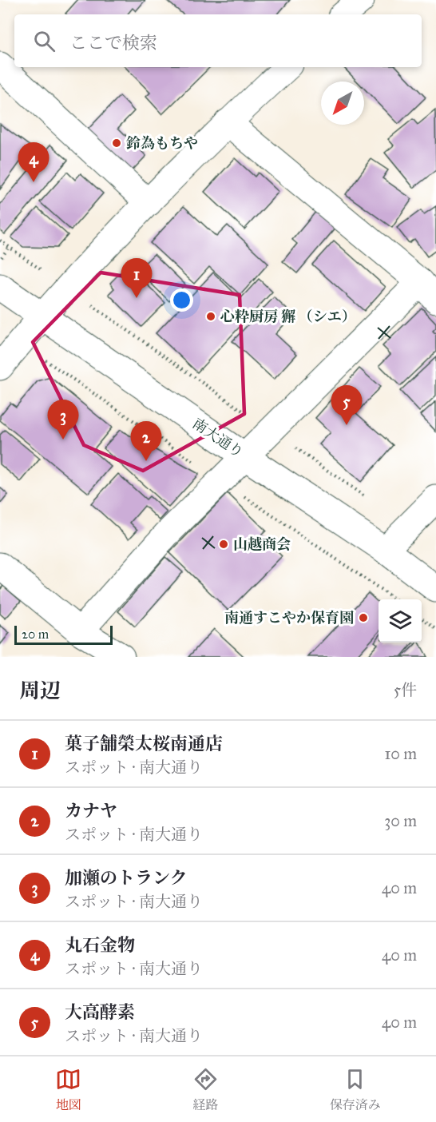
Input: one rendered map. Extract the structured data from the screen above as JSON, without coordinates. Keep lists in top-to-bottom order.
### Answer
{
  "streets": {
    "street": ["南大通り"]
  },
  "places": [
    "鈴為もちや",
    "心粋厨房 獬 （シエ）",
    "山越商会",
    "南通すこやか保育園"
  ],
  "scale_bar": "20 m",
  "north": "bottom left",
  "page": {
    "search": "ここで検索",
    "pins": [
      "4",
      "1",
      "5",
      "3",
      "2"
    ],
    "scale": "20 m",
    "heading": ["周辺", "5件"],
    "list": [
      {
        "mark": "1",
        "name": "菓子舗榮太桜南通店",
        "note": "スポット · 南大通り",
        "value": "10 m"
      },
      {
        "mark": "2",
        "name": "カナヤ",
        "note": "スポット · 南大通り",
        "value": "30 m"
      },
      {
        "mark": "3",
        "name": "加瀬のトランク",
        "note": "スポット · 南大通り",
        "value": "40 m"
      },
      {
        "mark": "4",
        "name": "丸石金物",
        "note": "スポット · 南大通り",
        "value": "40 m"
      },
      {
        "mark": "5",
        "name": "大高酵素",
        "note": "スポット · 南大通り",
        "value": "40 m"
      }
    ],
    "nav": ["地図", "経路", "保存済み"]
  }
}
